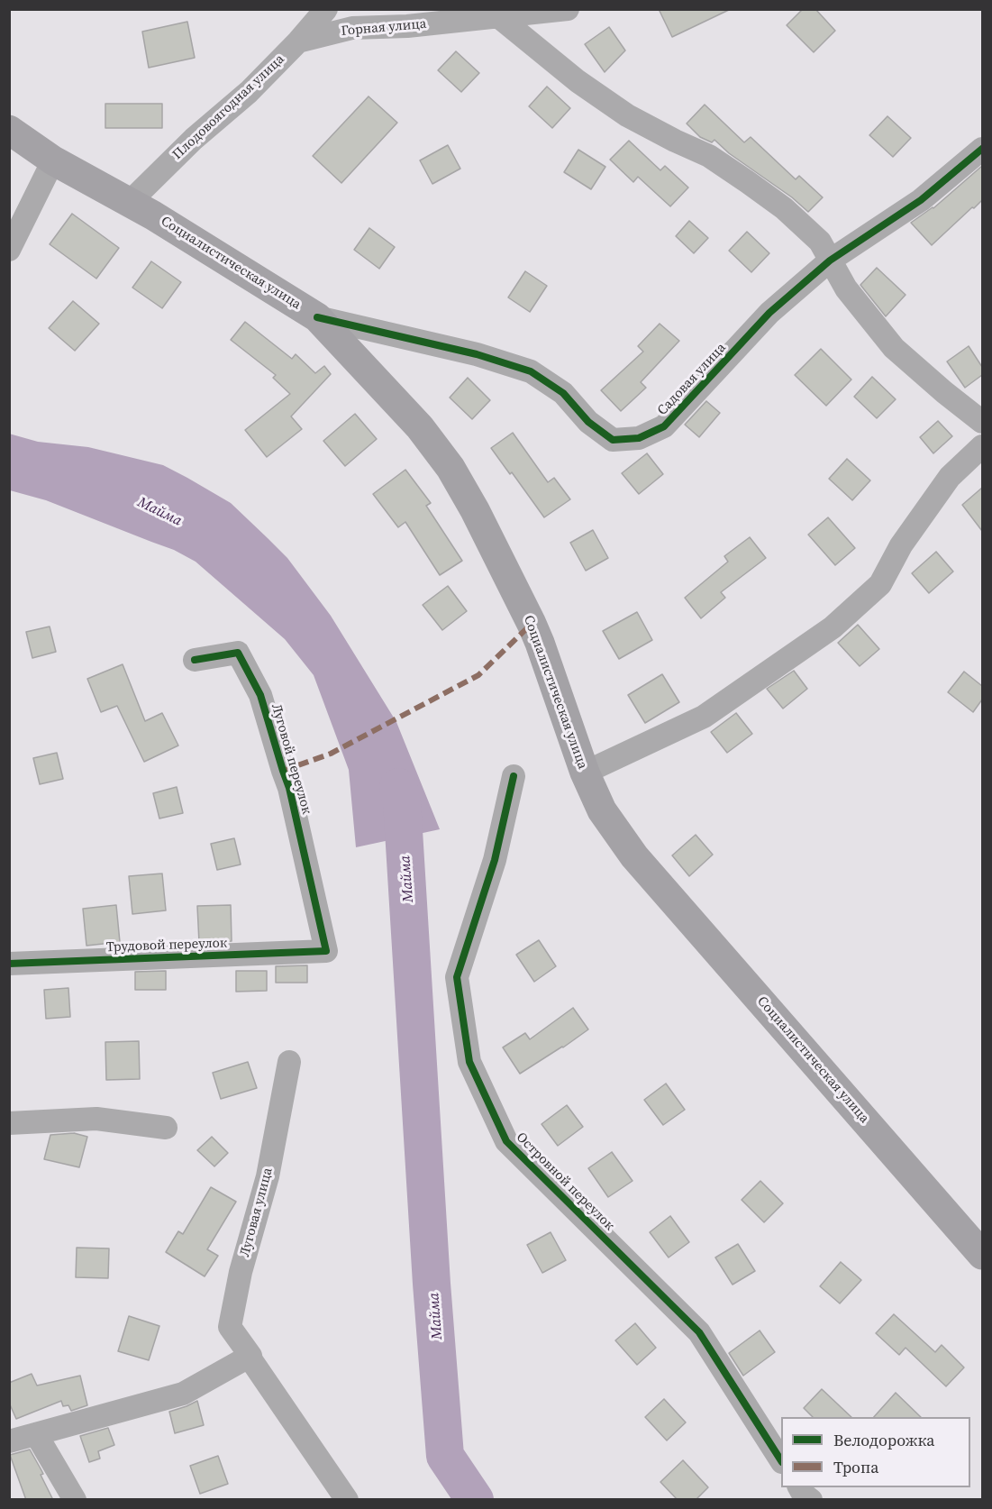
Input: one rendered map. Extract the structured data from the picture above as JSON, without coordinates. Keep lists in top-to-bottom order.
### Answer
{
  "streets": {
    "main road": ["Социалистическая улица"],
    "street": [
      "Горная улица",
      "Плодовоягодная улица",
      "Садовая улица",
      "Луговой переулок",
      "Трудовой переулок",
      "Островной переулок",
      "Луговая улица"
    ]
  },
  "crossings": [
    ["Горная улица", "Плодовоягодная улица"],
    ["Плодовоягодная улица", "Социалистическая улица"],
    ["Социалистическая улица", "Садовая улица"],
    ["Луговой переулок", "Трудовой переулок"]
  ],
  "water": ["Майма"],
  "legend": ["Велодорожка", "Тропа"]
}
